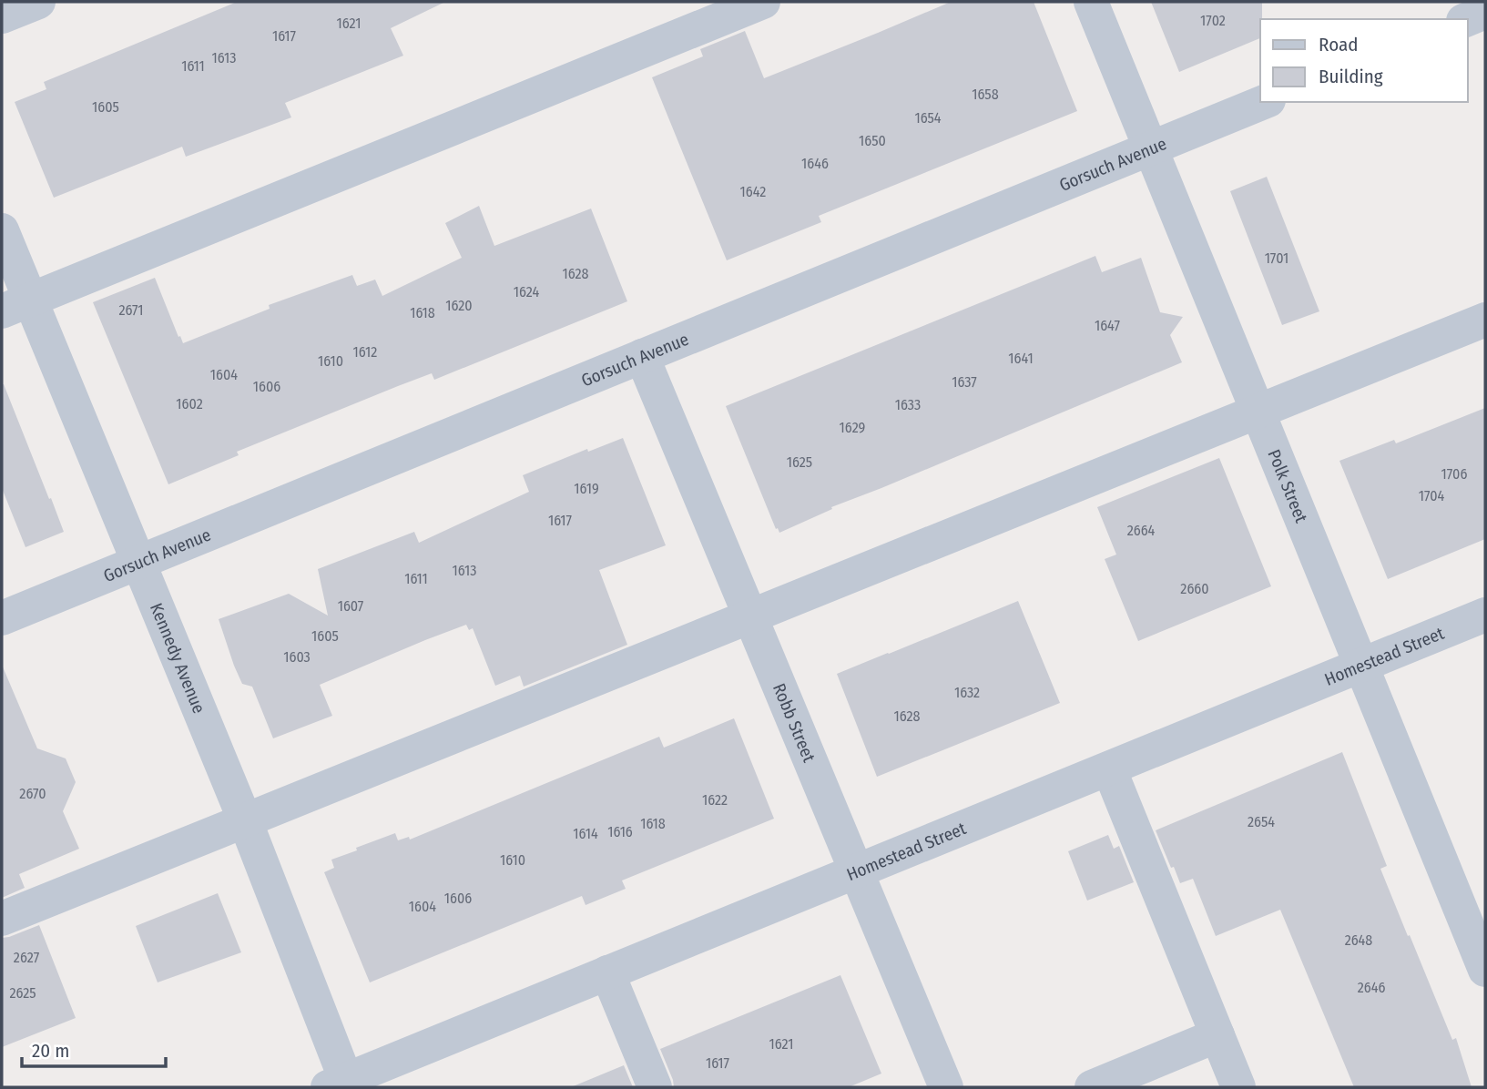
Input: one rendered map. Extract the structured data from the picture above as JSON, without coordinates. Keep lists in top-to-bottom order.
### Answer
{
  "streets": {
    "street": [
      "Gorsuch Avenue",
      "Polk Street",
      "Homestead Street",
      "Kennedy Avenue",
      "Robb Street"
    ]
  },
  "crossings": [
    ["Gorsuch Avenue", "Polk Street"],
    ["Gorsuch Avenue", "Kennedy Avenue"],
    ["Gorsuch Avenue", "Robb Street"],
    ["Polk Street", "Homestead Street"],
    ["Homestead Street", "Kennedy Avenue"],
    ["Homestead Street", "Robb Street"]
  ],
  "house_numbers": [
    "1702",
    "1621",
    "1617",
    "1613",
    "1611",
    "1658",
    "1605",
    "1654",
    "1650",
    "1646",
    "1642",
    "1701",
    "1628",
    "1624",
    "1620",
    "2671",
    "1618",
    "1647",
    "1612",
    "1641",
    "1610",
    "1604",
    "1637",
    "1606",
    "1602",
    "1633",
    "1629",
    "1625",
    "1706",
    "1619",
    "1704",
    "1617",
    "2664",
    "1613",
    "1611",
    "2660",
    "1607",
    "1605",
    "1603",
    "1632",
    "1628",
    "2670",
    "1622",
    "2654",
    "1618",
    "1616",
    "1614",
    "1610",
    "1606",
    "1604",
    "2648",
    "2627",
    "2646",
    "2625",
    "1621",
    "1617"
  ],
  "legend": ["Road", "Building"],
  "scale_bar": "20 m"
}
